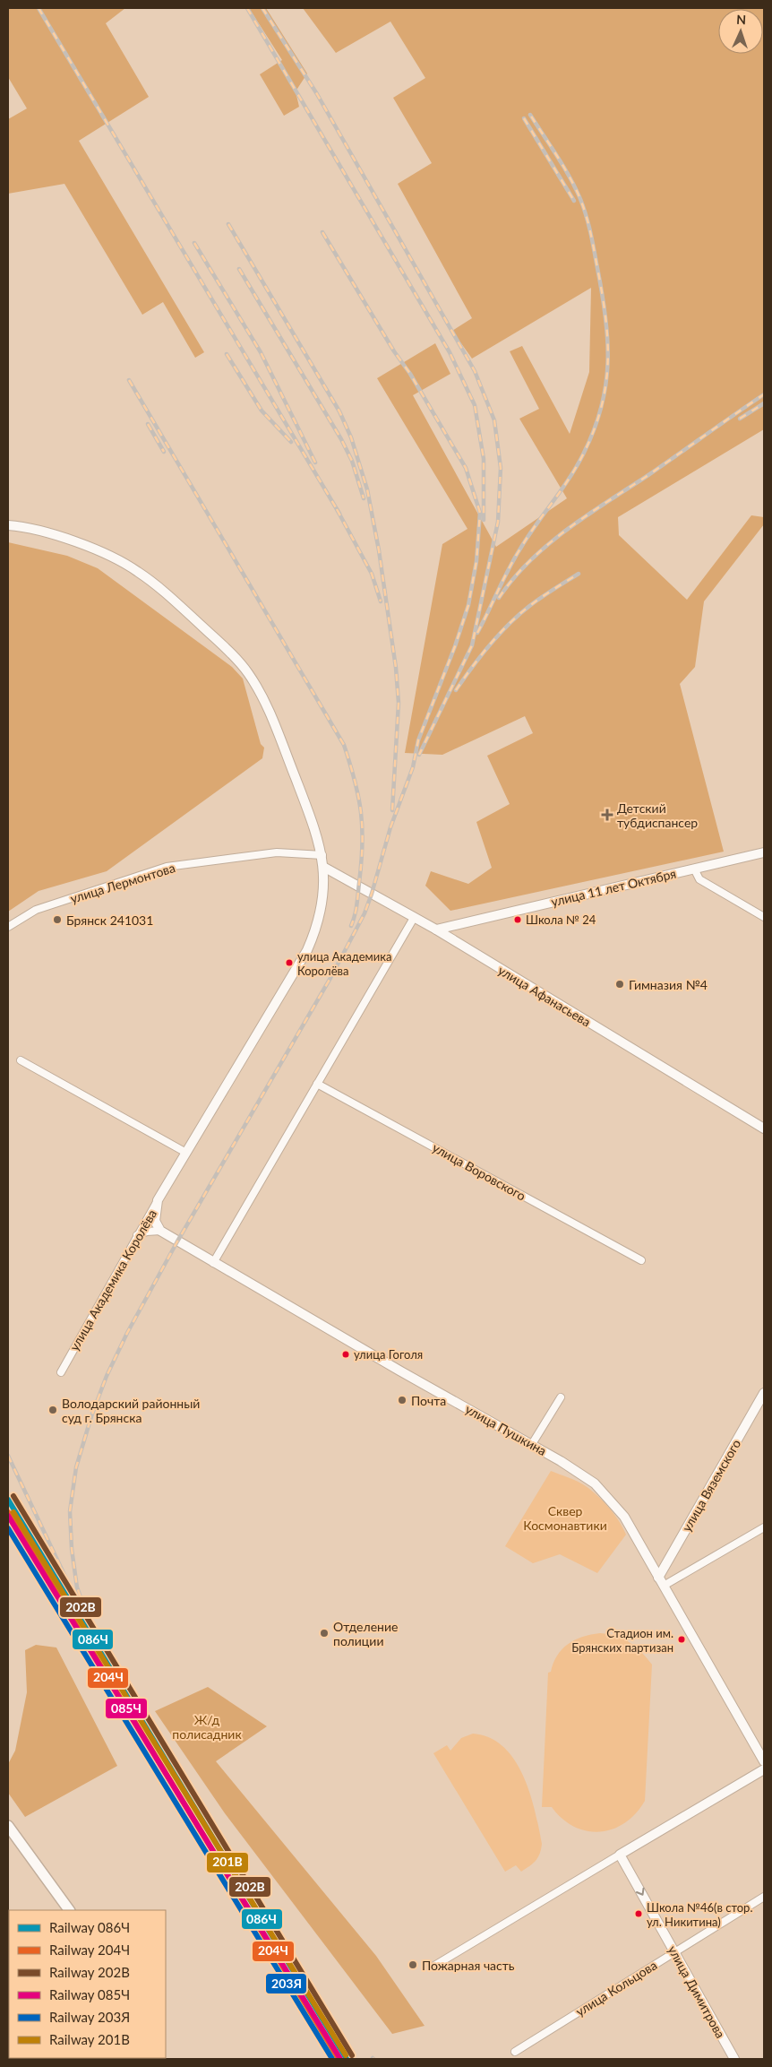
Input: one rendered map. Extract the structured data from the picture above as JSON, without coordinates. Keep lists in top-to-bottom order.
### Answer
{
  "streets": {
    "main road": [
      "улица 11 лет Октября",
      "улица Афанасьева",
      "улица Академика Королёва",
      "улица Пушкина",
      "улица Вяземского",
      "улица Димитрова"
    ],
    "street": ["улица Лермонтова", "улица Воровского", "улица Кольцова"]
  },
  "crossings": [
    ["улица Лермонтова", "улица Академика Королёва"],
    ["улица 11 лет Октября", "улица Афанасьева"],
    ["улица Афанасьева", "улица Академика Королёва"],
    ["улица Пушкина", "улица Вяземского"],
    ["улица Кольцова", "улица Димитрова"]
  ],
  "one_way": ["улица Димитрова"],
  "parks": ["Сквер Космонавтики", "Ж/д полисадник"],
  "places": {
    "health": ["Детский тубдиспансер"],
    "other": [
      "Брянск 241031",
      "Школа № 24",
      "улица Академика Королёва",
      "Гимназия №4",
      "улица Гоголя",
      "Почта",
      "Володарский районный суд г. Брянска",
      "Отделение полиции",
      "Стадион им. Брянских партизан",
      "Школа №46(в стор. ул. Никитина)",
      "Пожарная часть"
    ]
  },
  "lines": [
    "rail line 202В",
    "rail line 086Ч",
    "rail line 204Ч",
    "rail line 201В",
    "rail line 085Ч",
    "rail line 203Я"
  ],
  "legend": [
    "Railway 086Ч",
    "Railway 204Ч",
    "Railway 202В",
    "Railway 085Ч",
    "Railway 203Я",
    "Railway 201В"
  ],
  "north": "top"
}
